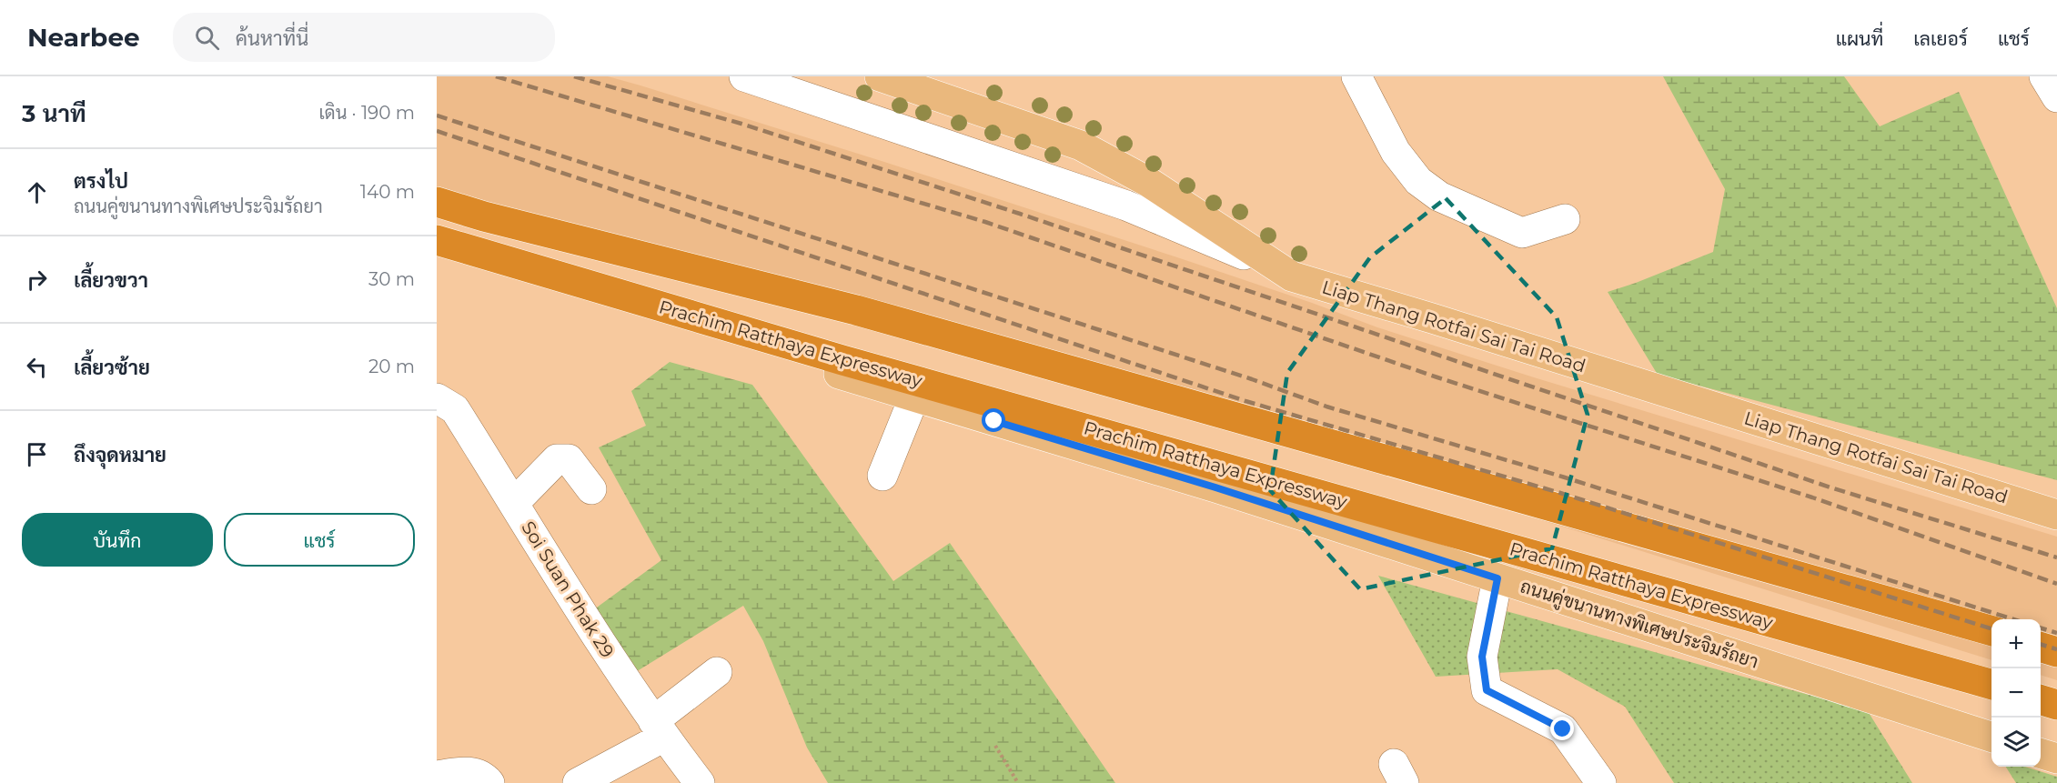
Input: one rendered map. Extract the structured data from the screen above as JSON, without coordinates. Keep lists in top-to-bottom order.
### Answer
{
  "streets": {
    "highway": ["Prachim Ratthaya Expressway"],
    "main road": ["Liap Thang Rotfai Sai Tai Road", "ถนนคู่ขนานทางพิเศษประจิมรัถยา"],
    "street": ["Soi Suan Phak 29"]
  },
  "page": {
    "header": "Nearbee",
    "search": "ค้นหาที่นี่",
    "nav": ["แผนที่", "เลเยอร์", "แชร์"],
    "heading": ["3 นาที", "เดิน · 190 m"],
    "list": [
      ["ตรงไป", "ถนนคู่ขนานทางพิเศษประจิมรัถยา", "140 m"],
      ["เลี้ยวขวา", "30 m"],
      ["เลี้ยวซ้าย", "20 m"],
      "ถึงจุดหมาย"
    ],
    "buttons": ["บันทึก", "แชร์"],
    "map_buttons": ["+", "−"]
  }
}
